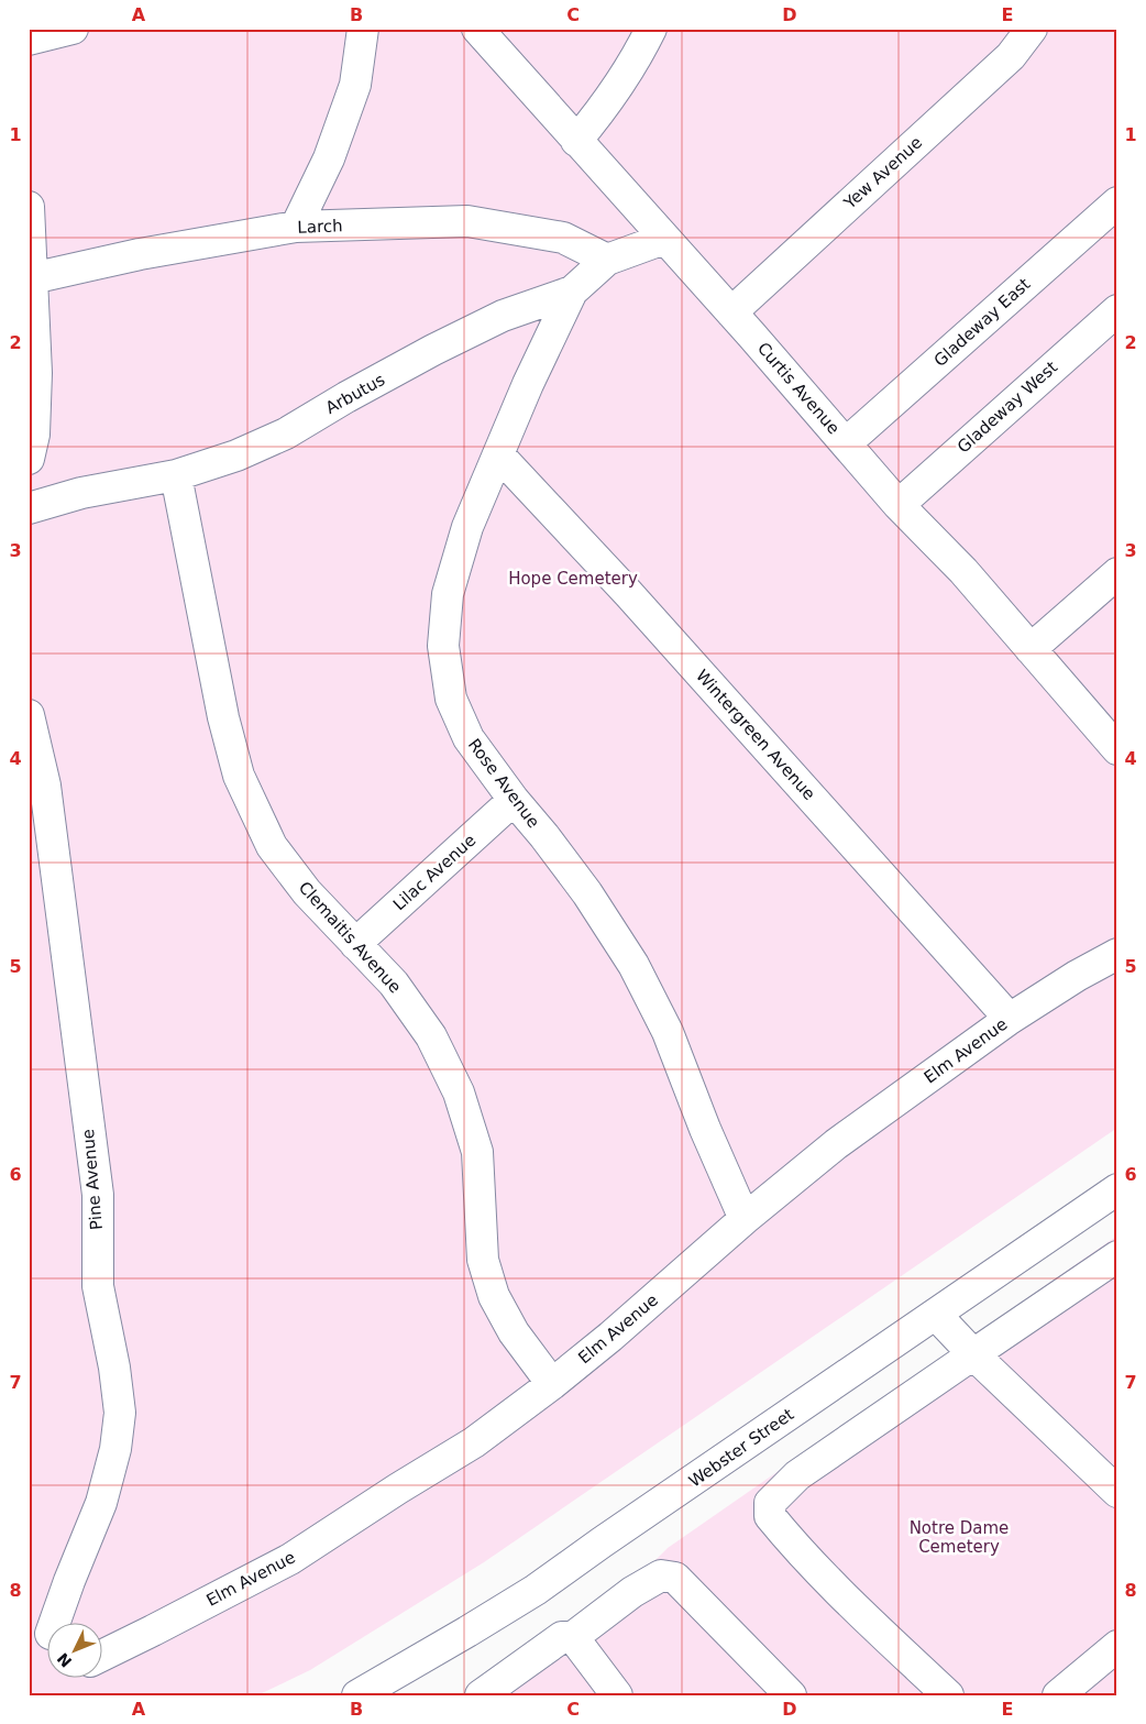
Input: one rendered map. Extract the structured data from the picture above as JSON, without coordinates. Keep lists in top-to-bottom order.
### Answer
{
  "streets": {
    "main road": [
      "Yew Avenue",
      "Larch",
      "Gladeway East",
      "Curtis Avenue",
      "Arbutus",
      "Gladeway West",
      "Wintergreen Avenue",
      "Rose Avenue",
      "Lilac Avenue",
      "Clemaitis Avenue",
      "Elm Avenue",
      "Pine Avenue",
      "Webster Street"
    ]
  },
  "crossings": [
    ["Yew Avenue", "Curtis Avenue"],
    ["Larch", "Arbutus"],
    ["Gladeway East", "Curtis Avenue"],
    ["Curtis Avenue", "Arbutus"],
    ["Curtis Avenue", "Gladeway West"],
    ["Arbutus", "Rose Avenue"],
    ["Arbutus", "Clemaitis Avenue"],
    ["Wintergreen Avenue", "Rose Avenue"],
    ["Wintergreen Avenue", "Elm Avenue"],
    ["Rose Avenue", "Lilac Avenue"],
    ["Rose Avenue", "Elm Avenue"],
    ["Lilac Avenue", "Clemaitis Avenue"],
    ["Clemaitis Avenue", "Elm Avenue"]
  ],
  "parks": ["Hope Cemetery", "Notre Dame Cemetery"],
  "north": "bottom left",
  "grid": {
    "columns": [
      "A",
      "B",
      "C",
      "D",
      "E"
    ],
    "rows": [
      "1",
      "2",
      "3",
      "4",
      "5",
      "6",
      "7",
      "8"
    ]
  }
}
